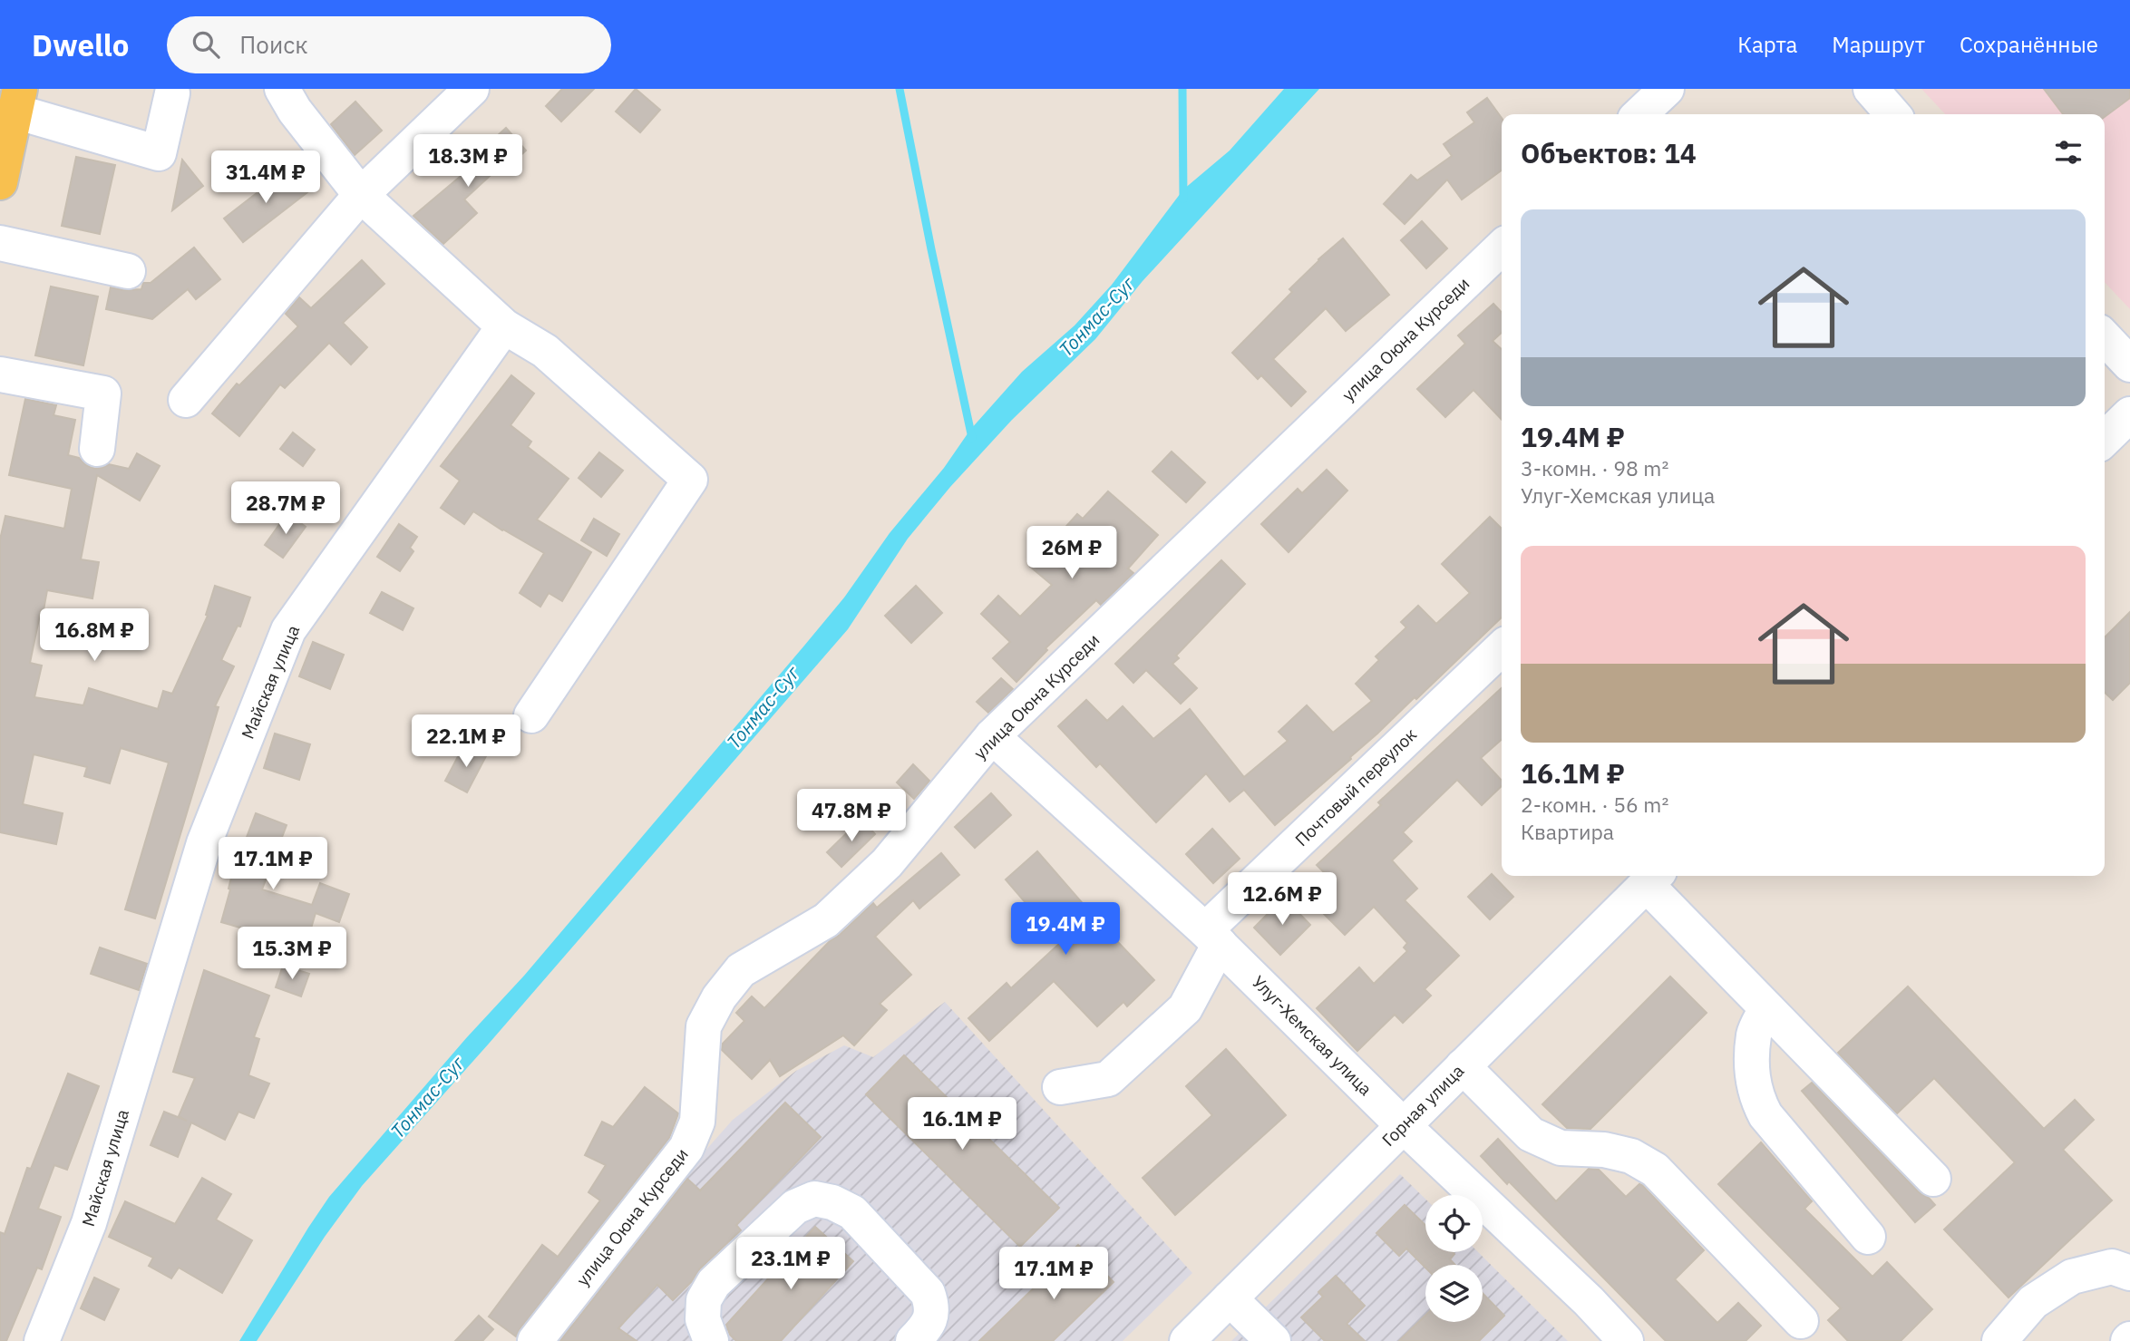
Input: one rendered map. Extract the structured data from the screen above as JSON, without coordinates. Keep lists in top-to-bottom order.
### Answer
{
  "streets": {
    "street": [
      "улица Оюна Курседи",
      "Майская улица",
      "Почтовый переулок",
      "Улуг-Хемская улица",
      "Горная улица"
    ]
  },
  "crossings": [
    ["улица Оюна Курседи", "Улуг-Хемская улица"],
    ["Почтовый переулок", "Улуг-Хемская улица"],
    ["Улуг-Хемская улица", "Горная улица"]
  ],
  "water": ["Тонмас-Суг"],
  "page": {
    "header": "Dwello",
    "search": "Поиск",
    "nav": ["Карта", "Маршрут", "Сохранённые"],
    "heading": "Объектов: 14",
    "price": [
      "18.3M ₽",
      "31.4M ₽",
      "28.7M ₽",
      "26M ₽",
      "16.8M ₽",
      "22.1M ₽",
      "47.8M ₽",
      "17.1M ₽",
      "12.6M ₽",
      "19.4M ₽",
      "15.3M ₽",
      "16.1M ₽",
      "23.1M ₽",
      "17.1M ₽"
    ],
    "list": [
      {
        "name": "19.4M ₽",
        "note": "3-комн. · 98 m² · Улуг-Хемская улица"
      },
      {
        "name": "16.1M ₽",
        "note": "2-комн. · 56 m² · Квартира"
      }
    ]
  }
}
